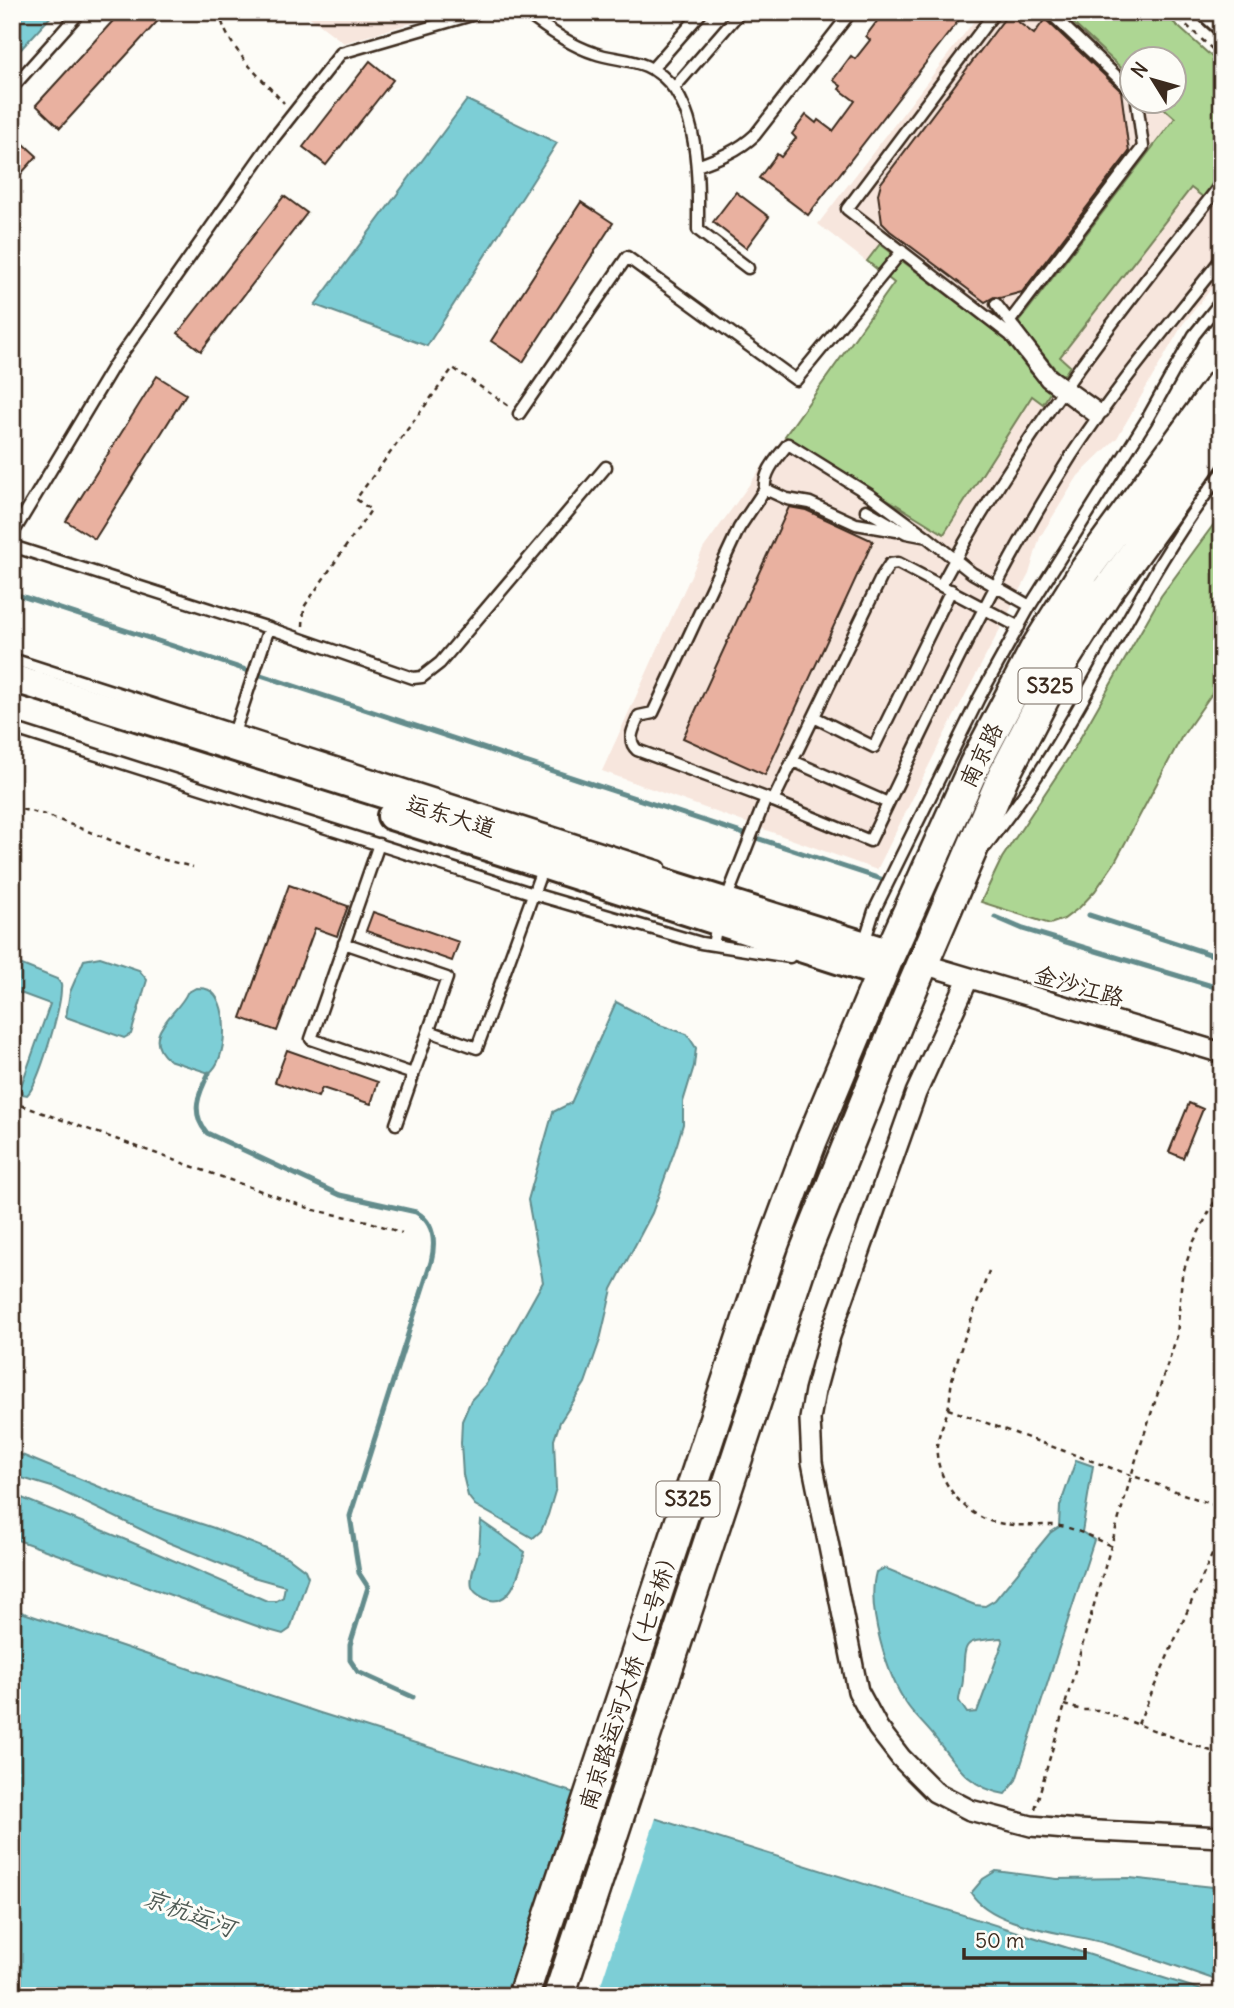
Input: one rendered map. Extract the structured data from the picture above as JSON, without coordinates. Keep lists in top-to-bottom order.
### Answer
{
  "streets": {
    "main road": [
      "S325",
      "南京路",
      "运东大道",
      "南京路运河大桥（七号桥）"
    ],
    "street": ["金沙江路"]
  },
  "crossings": [
    ["南京路", "运东大道"],
    ["南京路", "金沙江路"],
    ["南京路", "南京路运河大桥（七号桥）"],
    ["运东大道", "南京路运河大桥（七号桥）"]
  ],
  "water": ["京杭运河"],
  "scale_bar": "50 m",
  "north": "top left"
}
